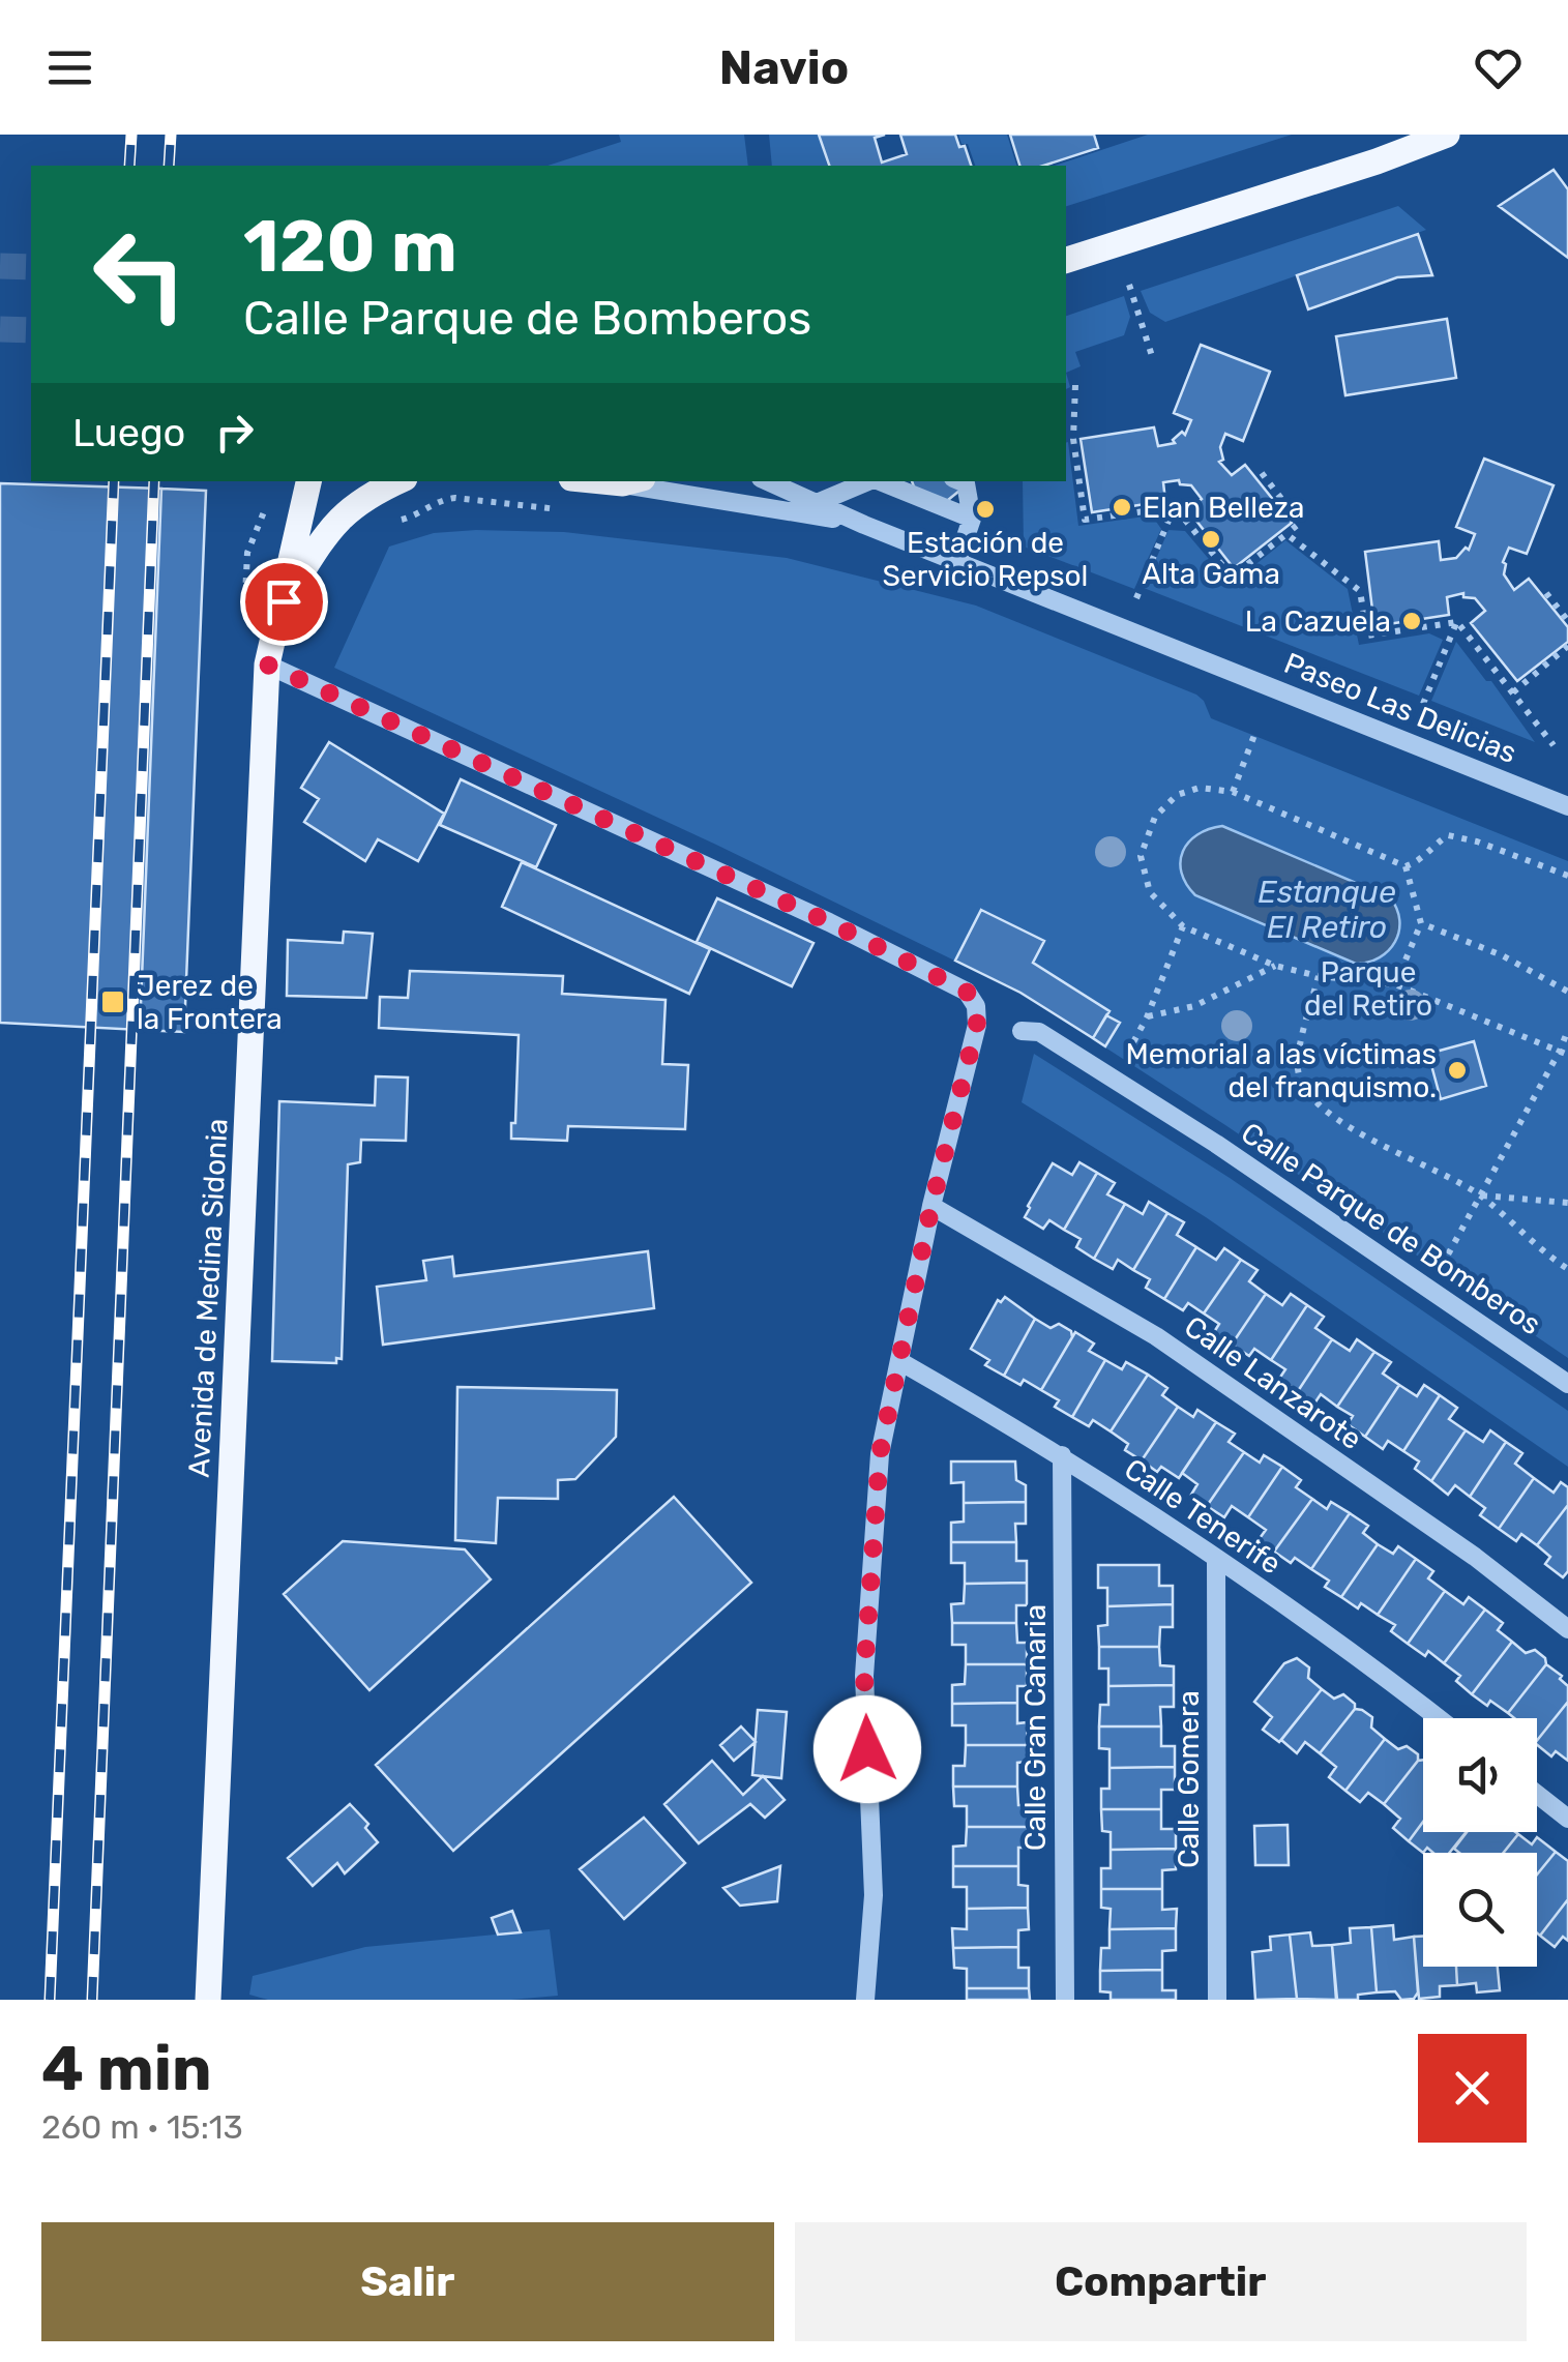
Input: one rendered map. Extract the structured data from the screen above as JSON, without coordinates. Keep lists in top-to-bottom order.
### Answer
{
  "streets": {
    "main road": ["Avenida de Medina Sidonia"],
    "street": [
      "Paseo Las Delicias",
      "Calle Parque de Bomberos",
      "Calle Lanzarote",
      "Calle Tenerife",
      "Calle Gran Canaria",
      "Calle Gomera"
    ]
  },
  "crossings": [
    ["Calle Tenerife", "Calle Gran Canaria"],
    ["Calle Tenerife", "Calle Gomera"]
  ],
  "water": ["Estanque El Retiro"],
  "parks": ["Parque del Retiro"],
  "places": {
    "other": [
      "Elan Belleza",
      "Estación de Servicio Repsol",
      "Alta Gama",
      "La Cazuela",
      "Memorial a las víctimas del franquismo."
    ],
    "transit": ["Jerez de la Frontera"]
  },
  "page": {
    "header": "Navio",
    "turn": ["120 m", "Calle Parque de Bomberos"],
    "then": "Luego",
    "heading": ["4 min", "260 m · 15:13"],
    "buttons": ["Salir", "Compartir"]
  }
}
